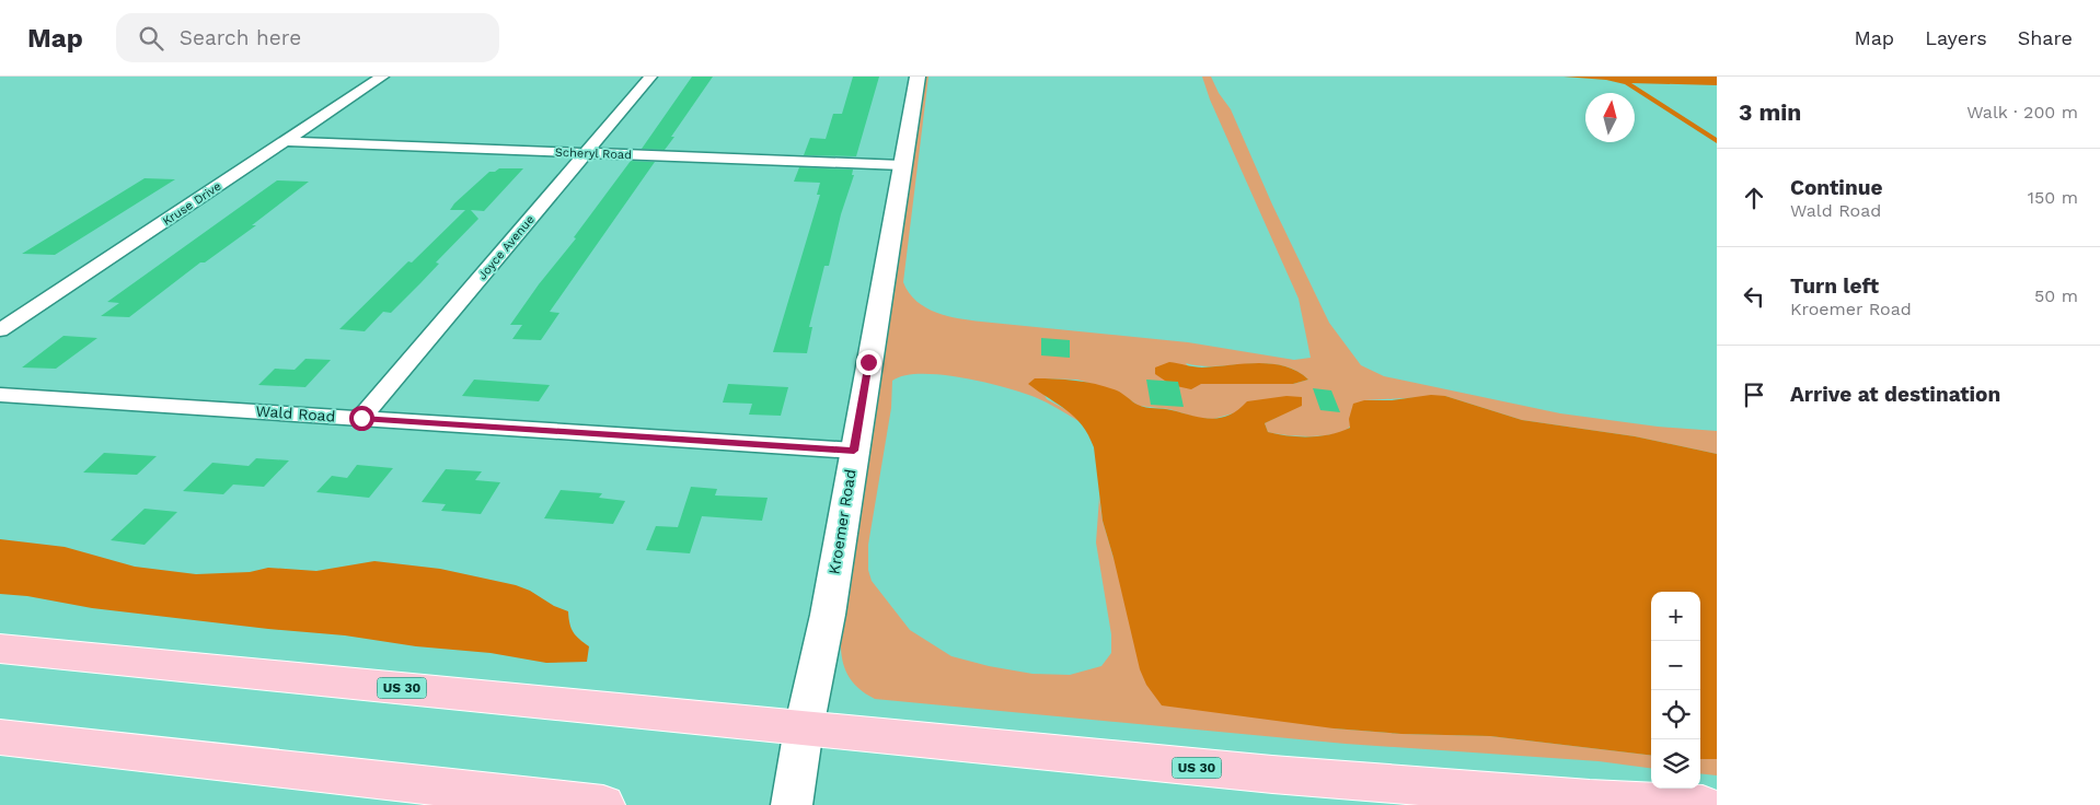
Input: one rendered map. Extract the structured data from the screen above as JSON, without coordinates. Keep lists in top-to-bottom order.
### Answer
{
  "streets": {
    "highway": ["US 30"],
    "street": [
      "Scheryl Road",
      "Kruse Drive",
      "Joyce Avenue",
      "Wald Road",
      "Kroemer Road"
    ]
  },
  "crossings": [
    ["Scheryl Road", "Kruse Drive"],
    ["Scheryl Road", "Joyce Avenue"],
    ["Scheryl Road", "Kroemer Road"],
    ["Joyce Avenue", "Wald Road"],
    ["Wald Road", "Kroemer Road"],
    ["Kroemer Road", "US 30"]
  ],
  "north": "top",
  "page": {
    "header": "Map",
    "search": "Search here",
    "nav": ["Map", "Layers", "Share"],
    "heading": ["3 min", "Walk · 200 m"],
    "list": [
      ["Continue", "Wald Road", "150 m"],
      ["Turn left", "Kroemer Road", "50 m"],
      "Arrive at destination"
    ],
    "map_buttons": ["+", "−"]
  }
}
